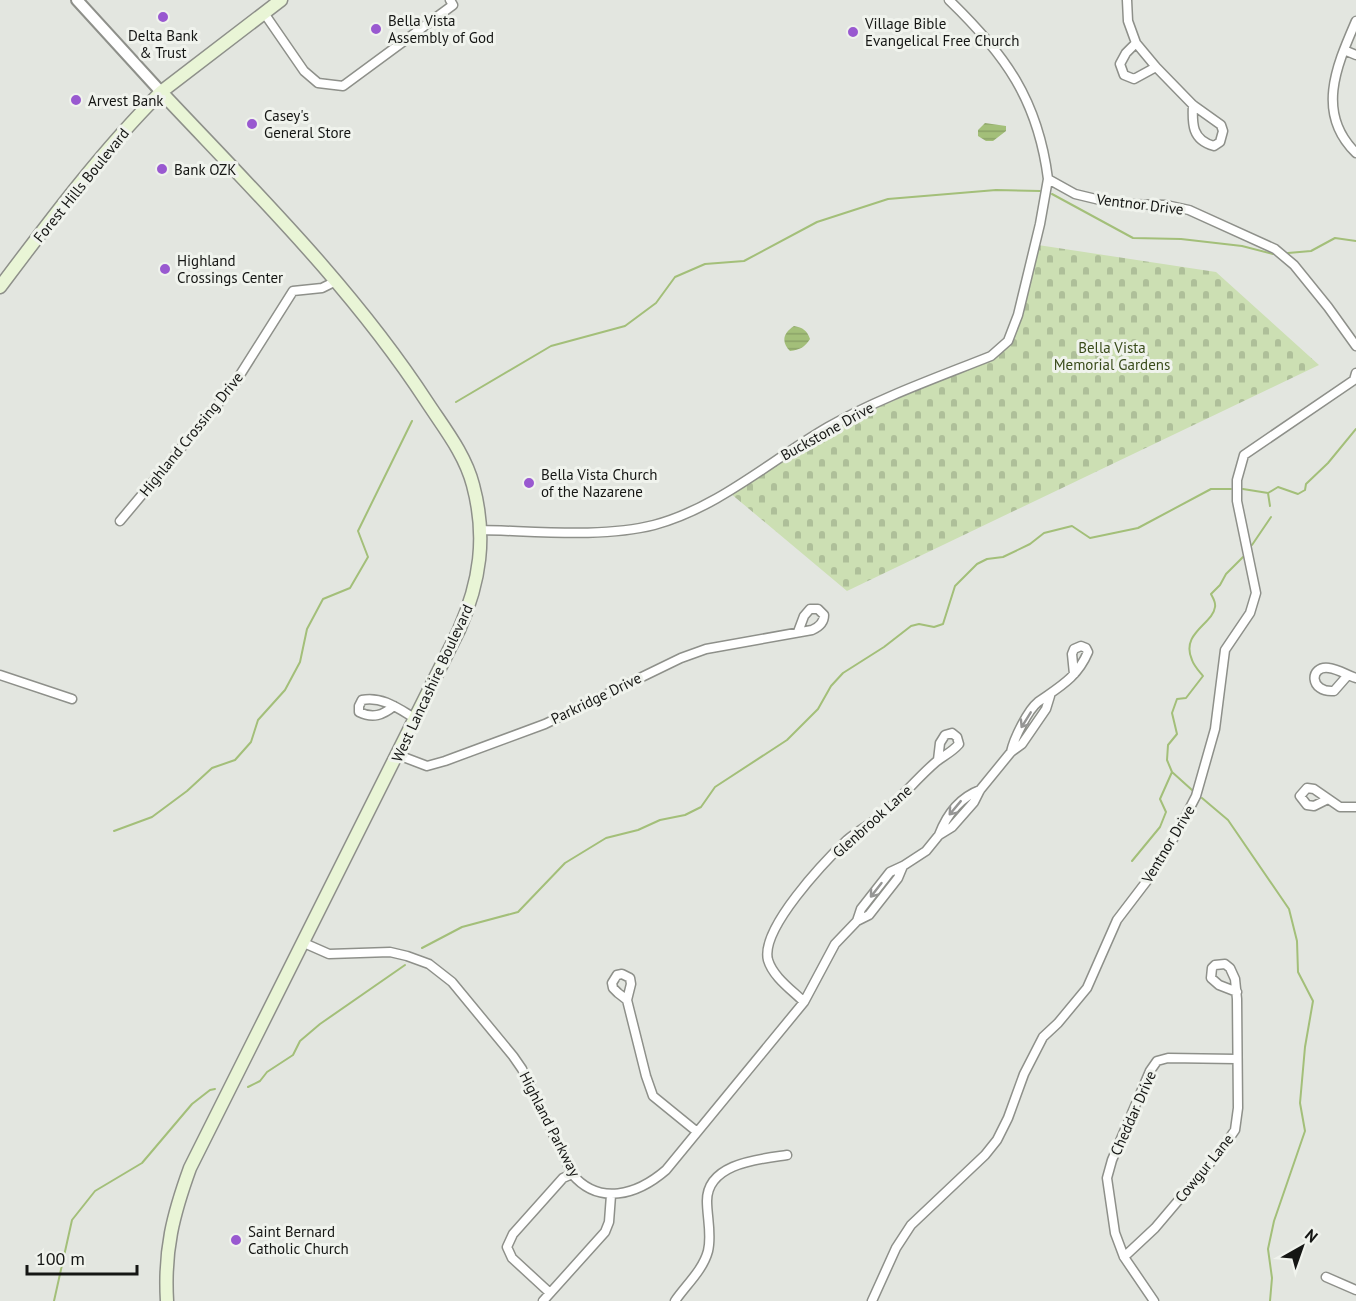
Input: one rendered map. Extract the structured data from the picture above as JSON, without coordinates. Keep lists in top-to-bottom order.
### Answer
{
  "streets": {
    "main road": ["Forest Hills Boulevard", "West Lancashire Boulevard"],
    "street": [
      "Ventnor Drive",
      "Buckstone Drive",
      "Highland Crossing Drive",
      "Parkridge Drive",
      "Glenbrook Lane",
      "Cheddar Drive",
      "Highland Parkway",
      "Cowgur Lane"
    ]
  },
  "crossings": [
    ["Forest Hills Boulevard", "West Lancashire Boulevard"],
    ["Ventnor Drive", "Buckstone Drive"],
    ["Buckstone Drive", "West Lancashire Boulevard"],
    ["Highland Crossing Drive", "West Lancashire Boulevard"],
    ["West Lancashire Boulevard", "Parkridge Drive"],
    ["West Lancashire Boulevard", "Highland Parkway"],
    ["Cheddar Drive", "Cowgur Lane"]
  ],
  "parks": ["Bella Vista Memorial Gardens"],
  "places": [
    "Delta Bank & Trust",
    "Bella Vista Assembly of God",
    "Village Bible Evangelical Free Church",
    "Arvest Bank",
    "Casey's General Store",
    "Bank OZK",
    "Highland Crossings Center",
    "Bella Vista Church of the Nazarene",
    "Saint Bernard Catholic Church"
  ],
  "scale_bar": "100 m",
  "north": "top right"
}
